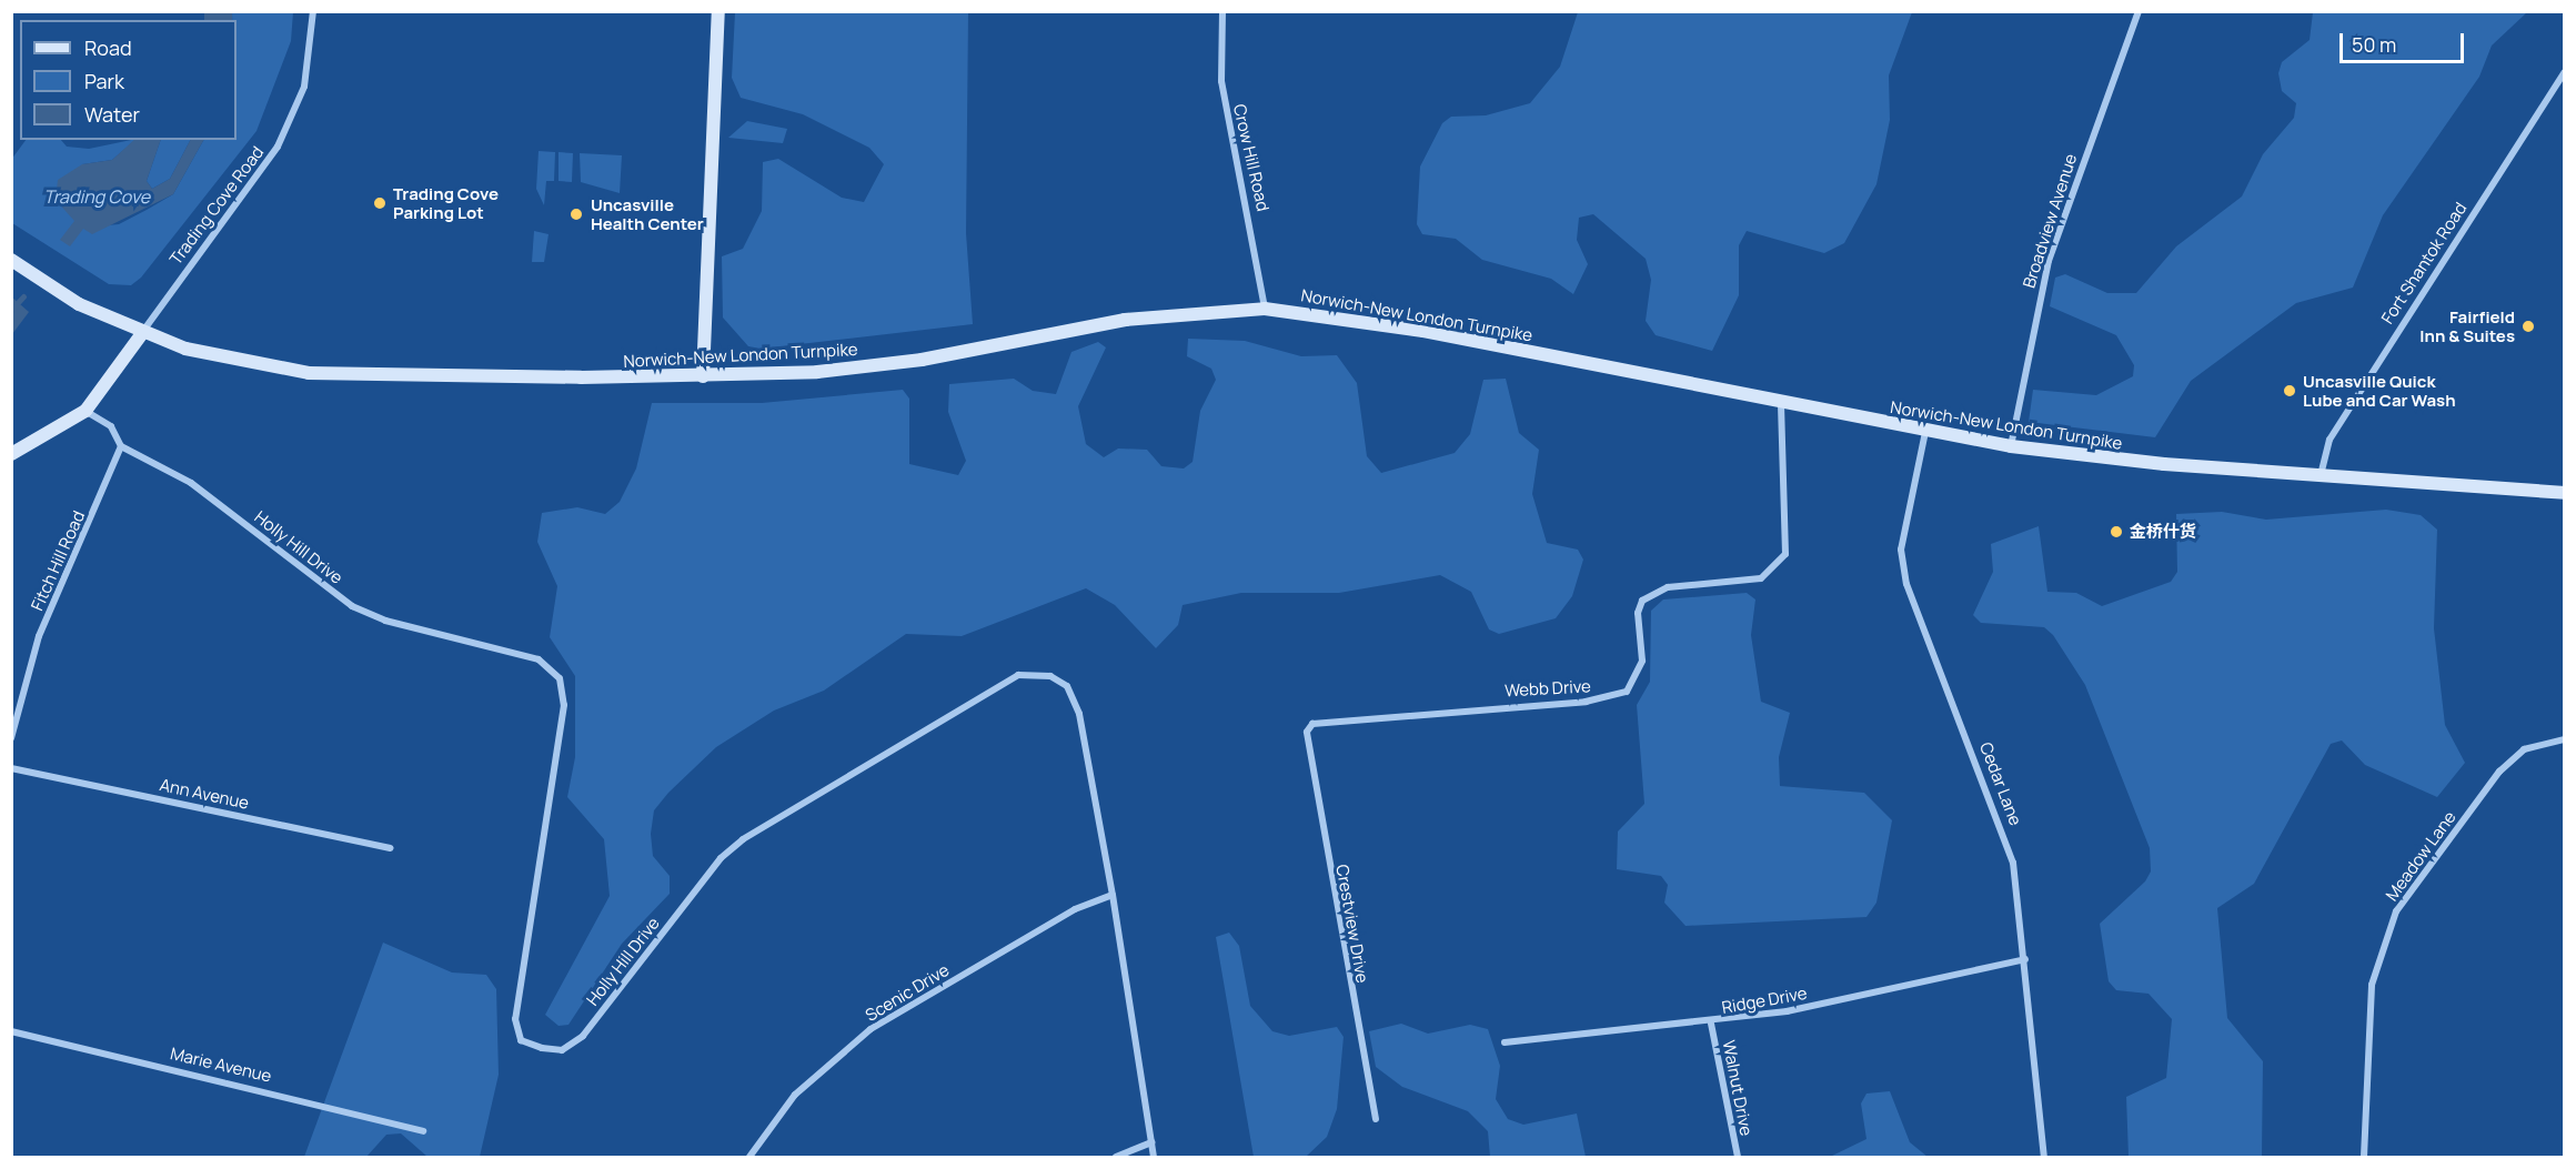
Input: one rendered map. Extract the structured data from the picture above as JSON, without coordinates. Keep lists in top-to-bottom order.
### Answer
{
  "streets": {
    "main road": ["Norwich-New London Turnpike"],
    "street": [
      "Crow Hill Road",
      "Trading Cove Road",
      "Broadview Avenue",
      "Fort Shantok Road",
      "Holly Hill Drive",
      "Fitch Hill Road",
      "Webb Drive",
      "Cedar Lane",
      "Ann Avenue",
      "Meadow Lane",
      "Crestview Drive",
      "Scenic Drive",
      "Ridge Drive",
      "Marie Avenue",
      "Walnut Drive"
    ]
  },
  "crossings": [
    ["Crow Hill Road", "Norwich-New London Turnpike"],
    ["Trading Cove Road", "Norwich-New London Turnpike"],
    ["Broadview Avenue", "Norwich-New London Turnpike"],
    ["Fort Shantok Road", "Norwich-New London Turnpike"],
    ["Norwich-New London Turnpike", "Webb Drive"],
    ["Norwich-New London Turnpike", "Cedar Lane"],
    ["Holly Hill Drive", "Fitch Hill Road"],
    ["Holly Hill Drive", "Scenic Drive"],
    ["Webb Drive", "Crestview Drive"],
    ["Cedar Lane", "Ridge Drive"],
    ["Ridge Drive", "Walnut Drive"]
  ],
  "water": ["Trading Cove"],
  "places": [
    "Trading Cove Parking Lot",
    "Uncasville Health Center",
    "Fairfield Inn & Suites",
    "Uncasville Quick Lube and Car Wash",
    "金桥什货"
  ],
  "legend": ["Road", "Park", "Water"],
  "scale_bar": "50 m"
}
